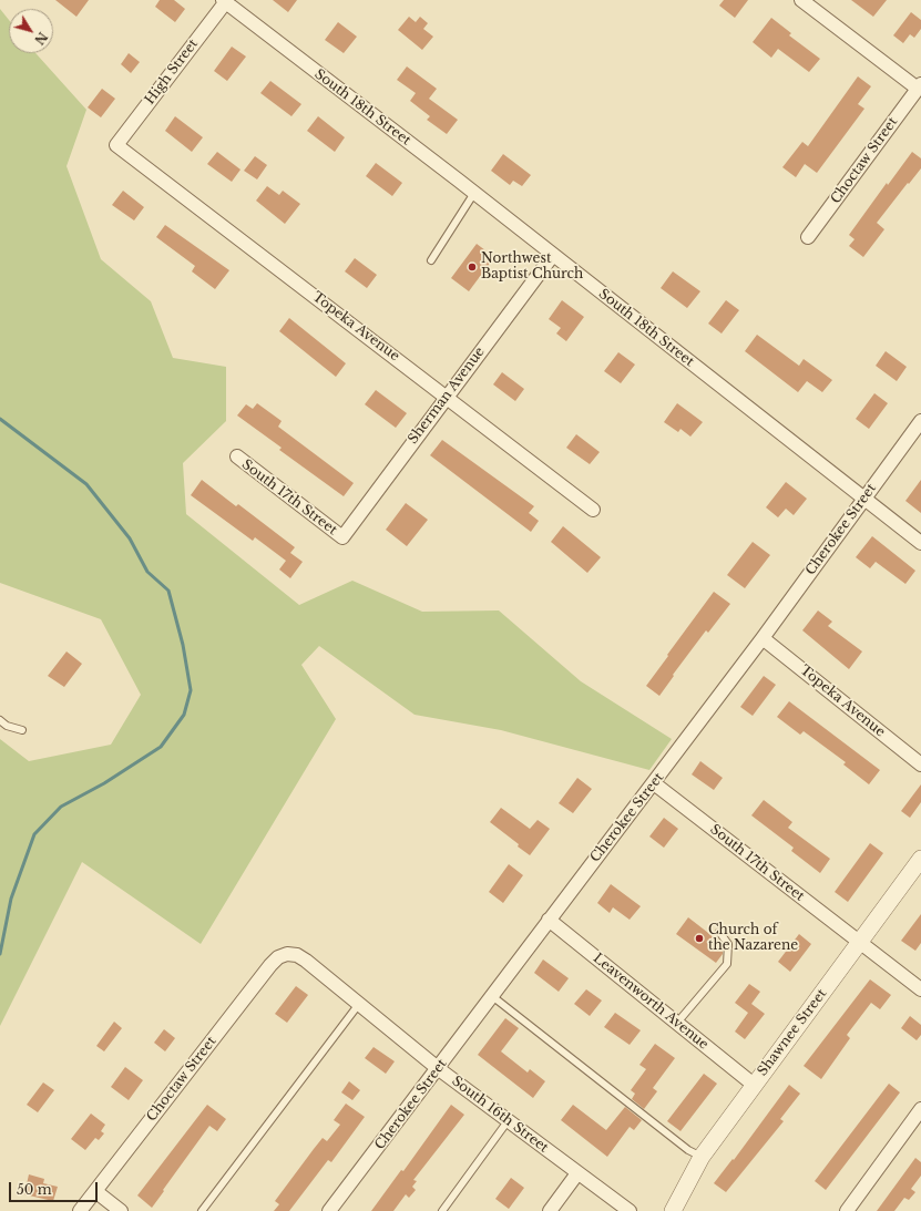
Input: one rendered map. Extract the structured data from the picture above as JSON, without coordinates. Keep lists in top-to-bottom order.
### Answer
{
  "streets": {
    "street": [
      "High Street",
      "South 18th Street",
      "Choctaw Street",
      "Topeka Avenue",
      "Sherman Avenue",
      "South 17th Street",
      "Cherokee Street",
      "Leavenworth Avenue",
      "Shawnee Street",
      "South 16th Street"
    ]
  },
  "crossings": [
    ["High Street", "South 18th Street"],
    ["High Street", "Topeka Avenue"],
    ["South 18th Street", "Sherman Avenue"],
    ["South 18th Street", "Cherokee Street"],
    ["Choctaw Street", "South 16th Street"],
    ["Topeka Avenue", "Sherman Avenue"],
    ["Topeka Avenue", "Cherokee Street"],
    ["Sherman Avenue", "South 17th Street"],
    ["South 17th Street", "Cherokee Street"],
    ["South 17th Street", "Shawnee Street"],
    ["Cherokee Street", "Leavenworth Avenue"],
    ["Cherokee Street", "South 16th Street"],
    ["Leavenworth Avenue", "Shawnee Street"]
  ],
  "places": ["Northwest Baptist Church", "Church of the Nazarene"],
  "scale_bar": "50 m",
  "north": "bottom right"
}
